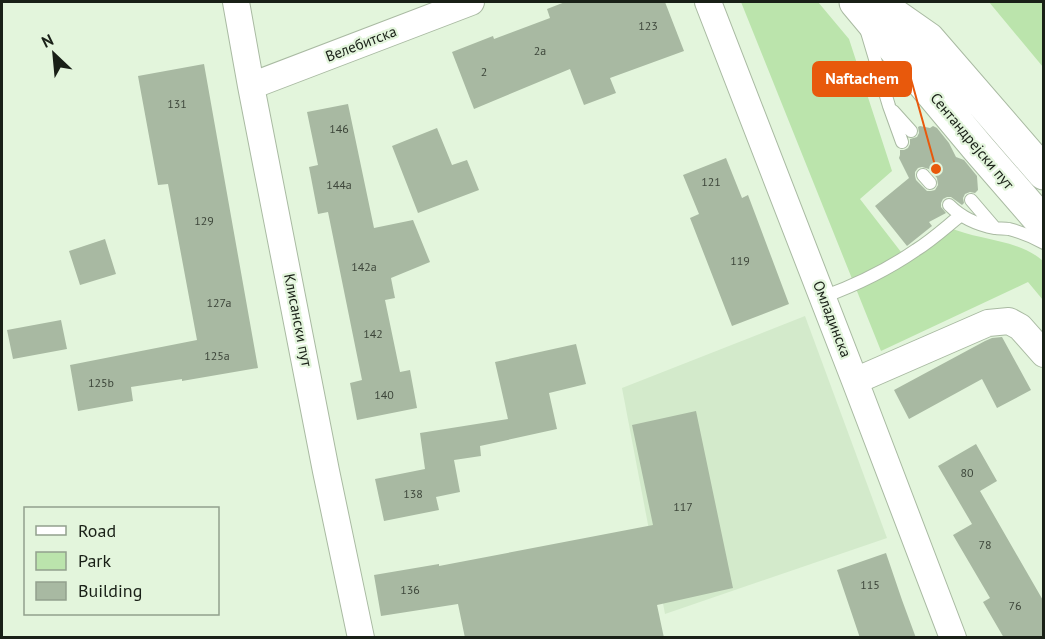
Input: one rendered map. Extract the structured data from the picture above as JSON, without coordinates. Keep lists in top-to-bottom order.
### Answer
{
  "streets": {
    "main road": ["Сентандрејски пут"],
    "street": ["Велебитска", "Омладинска", "Клисански пут"]
  },
  "crossings": [
    ["Велебитска", "Клисански пут"]
  ],
  "places": ["Naftachem"],
  "house_numbers": [
    "123",
    "2a",
    "2",
    "131",
    "146",
    "121",
    "144a",
    "129",
    "119",
    "142a",
    "127a",
    "142",
    "125a",
    "125b",
    "140",
    "80",
    "138",
    "117",
    "78",
    "115",
    "136",
    "76"
  ],
  "legend": ["Road", "Park", "Building"],
  "north": "top left"
}
